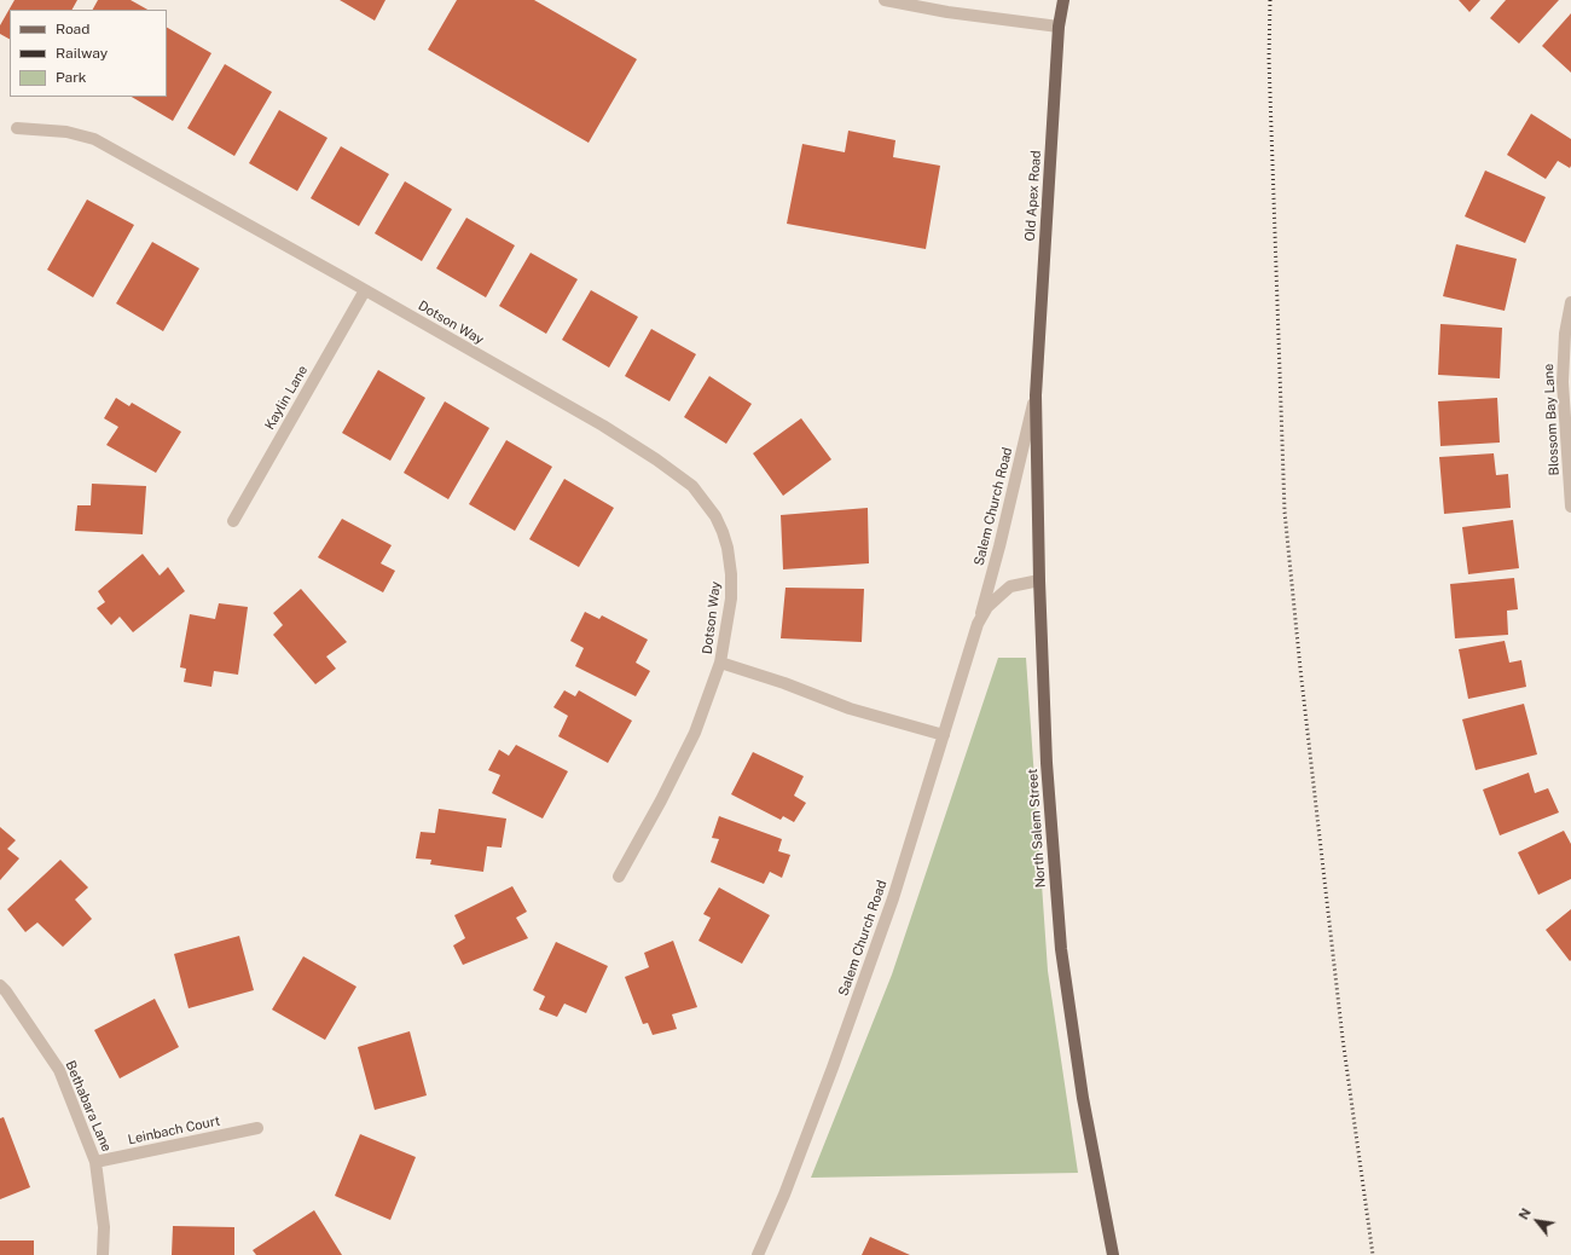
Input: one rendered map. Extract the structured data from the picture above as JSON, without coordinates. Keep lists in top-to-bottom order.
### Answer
{
  "streets": {
    "main road": ["Old Apex Road", "North Salem Street"],
    "street": [
      "Dotson Way",
      "Kaylin Lane",
      "Blossom Bay Lane",
      "Salem Church Road",
      "Bethabara Lane",
      "Leinbach Court"
    ]
  },
  "crossings": [
    ["Old Apex Road", "Salem Church Road"],
    ["Old Apex Road", "North Salem Street"],
    ["Dotson Way", "Kaylin Lane"],
    ["Dotson Way", "Salem Church Road"],
    ["Salem Church Road", "North Salem Street"],
    ["Bethabara Lane", "Leinbach Court"]
  ],
  "legend": ["Road", "Railway", "Park"],
  "north": "top left"
}
